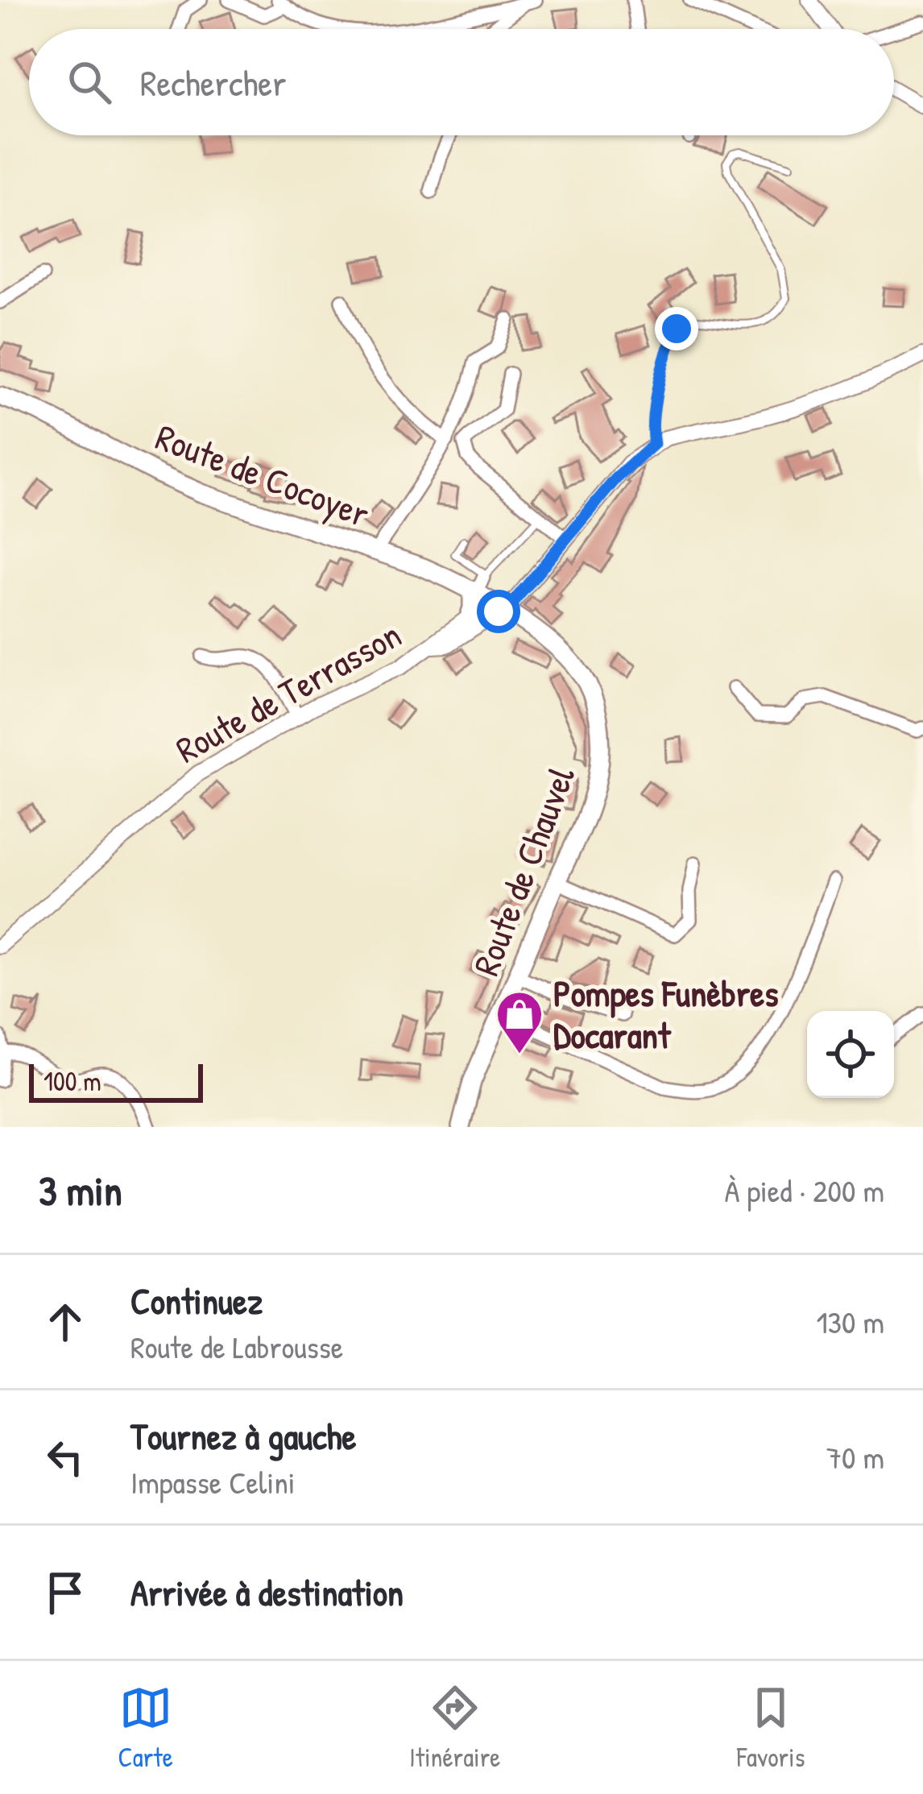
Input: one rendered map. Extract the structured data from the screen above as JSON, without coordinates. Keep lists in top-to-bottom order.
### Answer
{
  "streets": {
    "main road": ["Route de Cocoyer", "Route de Chauvel"],
    "street": ["Route de Terrasson"]
  },
  "crossings": [
    ["Route de Cocoyer", "Route de Terrasson"],
    ["Route de Cocoyer", "Route de Chauvel"],
    ["Route de Terrasson", "Route de Chauvel"]
  ],
  "places": {
    "shop": ["Pompes Funèbres Docarant"]
  },
  "scale_bar": "100 m",
  "page": {
    "search": "Rechercher",
    "scale": "100 m",
    "heading": ["3 min", "À pied · 200 m"],
    "list": [
      ["Continuez", "Route de Labrousse", "130 m"],
      ["Tournez à gauche", "Impasse Celini", "70 m"],
      "Arrivée à destination"
    ],
    "nav": ["Carte", "Itinéraire", "Favoris"]
  }
}
